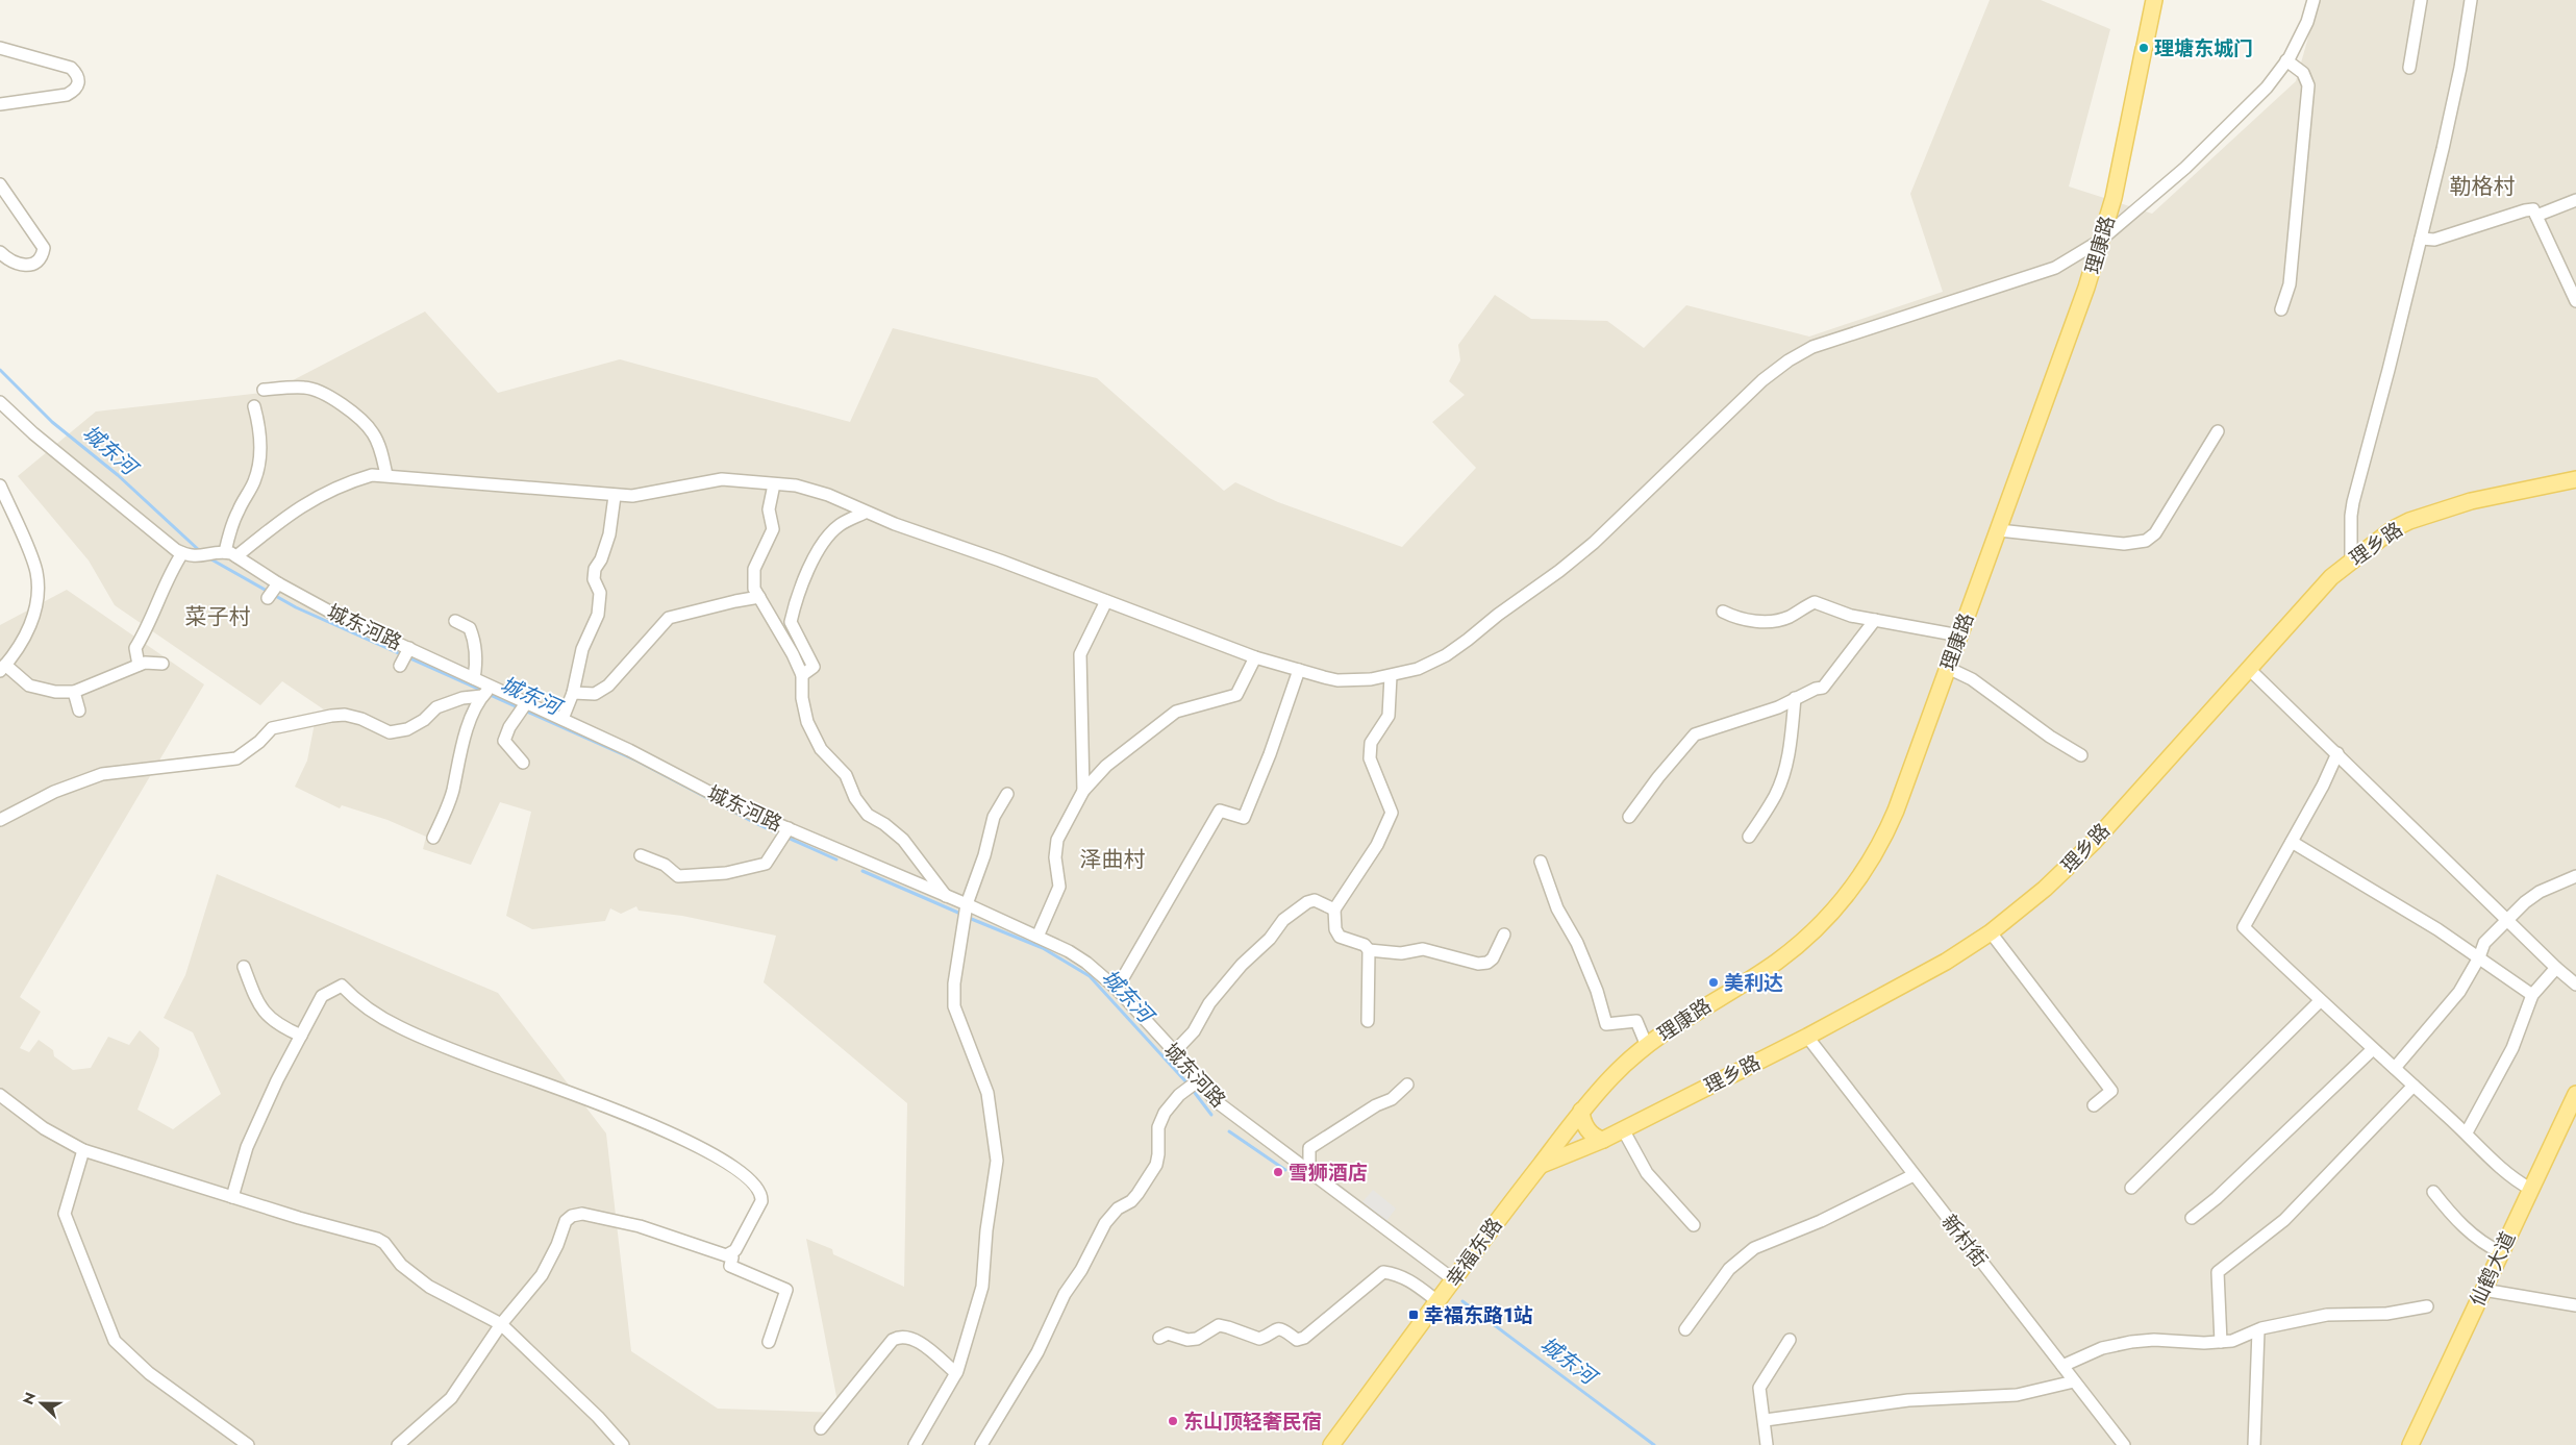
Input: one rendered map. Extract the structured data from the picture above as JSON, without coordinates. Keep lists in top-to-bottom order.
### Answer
{
  "streets": {
    "main road": [
      "理康路",
      "理乡路",
      "幸福东路",
      "仙鹤大道"
    ],
    "street": ["城东河路", "新村街"]
  },
  "crossings": [
    ["理康路", "幸福东路"],
    ["理乡路", "新村街"],
    ["理乡路", "幸福东路"],
    ["城东河路", "幸福东路"]
  ],
  "districts": ["勒格村", "菜子村", "泽曲村"],
  "water": ["城东河"],
  "places": {
    "other": [
      "理塘东城门",
      "美利达",
      "雪狮酒店",
      "东山顶轻奢民宿"
    ],
    "transit": ["幸福东路1站"]
  },
  "north": "left"
}
